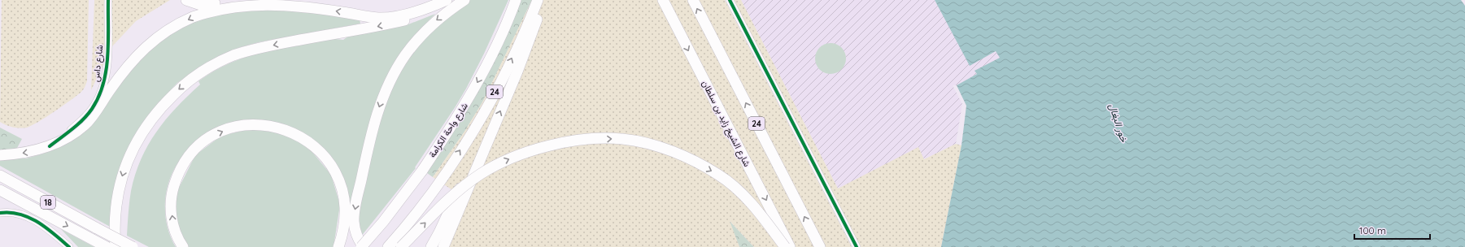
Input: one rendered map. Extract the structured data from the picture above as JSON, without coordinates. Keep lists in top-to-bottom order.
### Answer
{
  "streets": {
    "highway": [
      "24",
      "شارع الشيخ زايد بن سلطان",
      "شارع واحة الكرامة",
      "18"
    ],
    "street": ["شارع داس"]
  },
  "water": ["خور البغال"],
  "scale_bar": "100 m"
}
